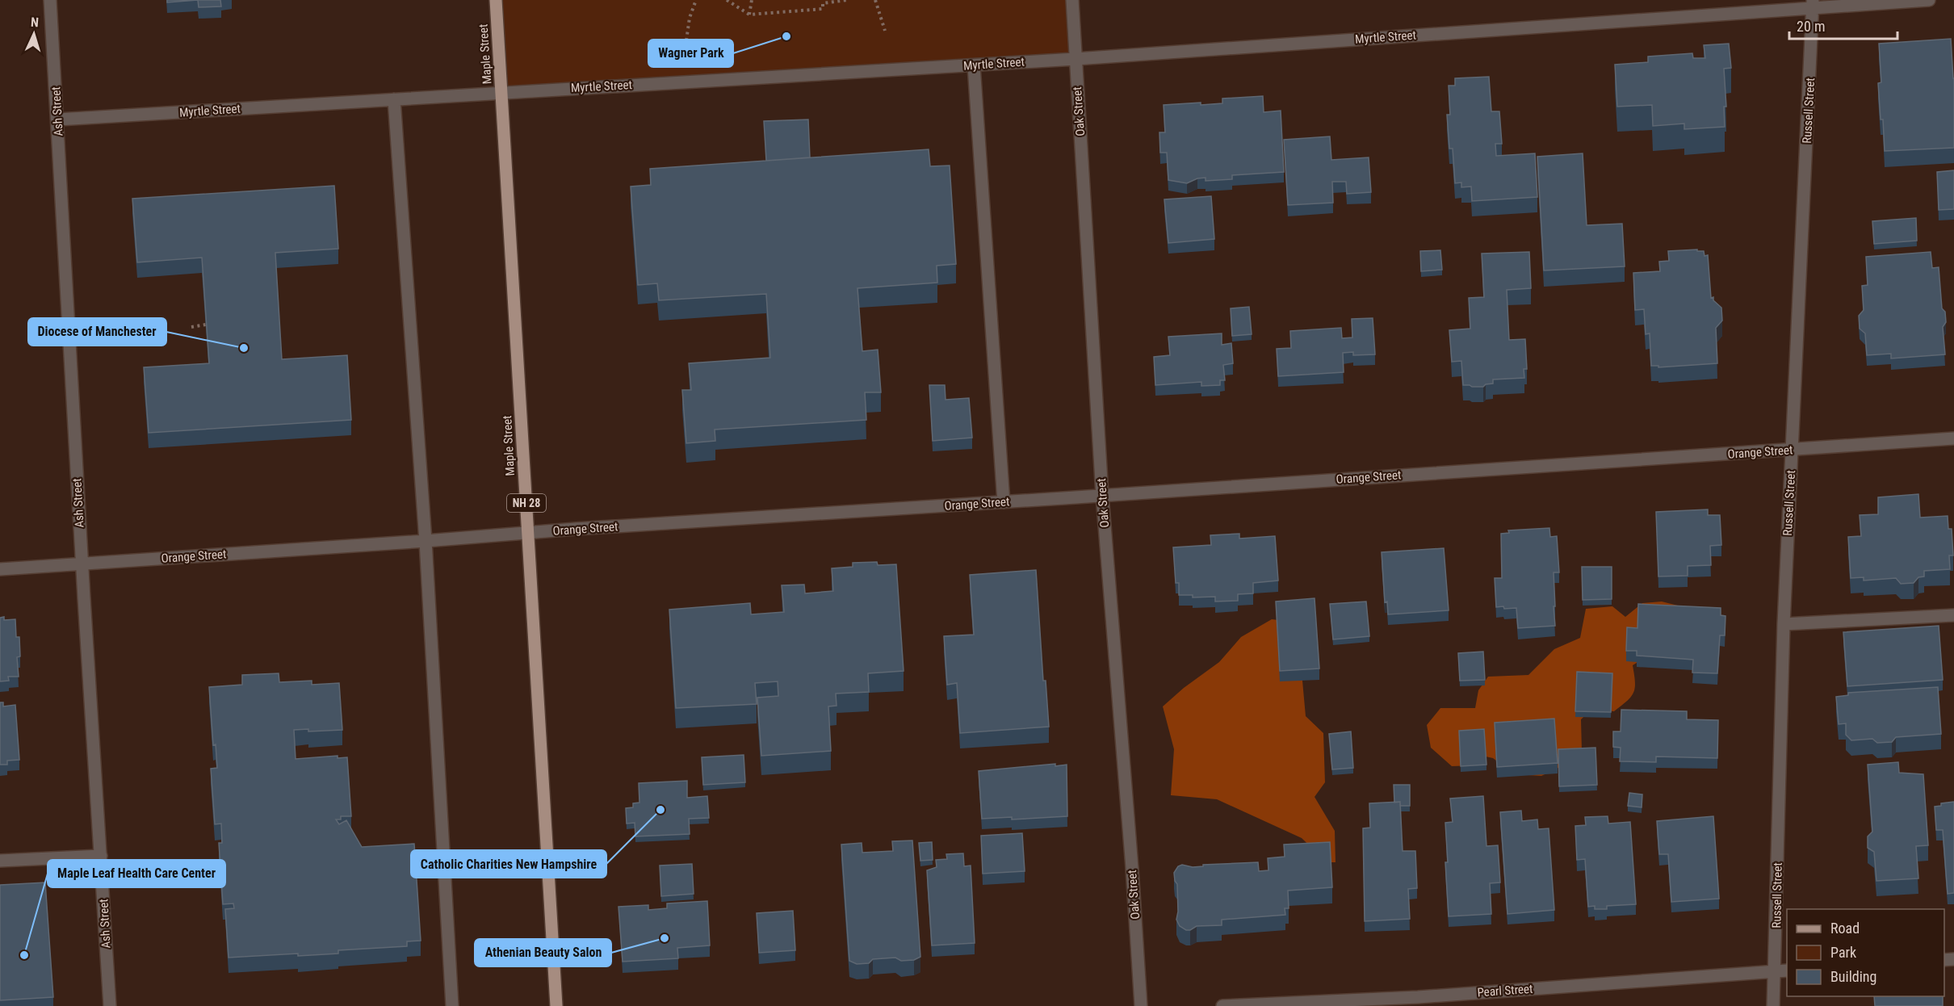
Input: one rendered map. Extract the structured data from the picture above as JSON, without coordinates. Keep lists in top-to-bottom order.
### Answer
{
  "streets": {
    "main road": ["Maple Street", "NH 28"],
    "street": [
      "Myrtle Street",
      "Russell Street",
      "Ash Street",
      "Oak Street",
      "Orange Street",
      "Pearl Street"
    ]
  },
  "crossings": [
    ["Myrtle Street", "Maple Street"],
    ["Myrtle Street", "Russell Street"],
    ["Myrtle Street", "Ash Street"],
    ["Myrtle Street", "Oak Street"],
    ["Maple Street", "Orange Street"],
    ["Russell Street", "Orange Street"],
    ["Russell Street", "Pearl Street"],
    ["Ash Street", "Orange Street"],
    ["Oak Street", "Orange Street"]
  ],
  "places": [
    "Wagner Park",
    "Diocese of Manchester",
    "Catholic Charities New Hampshire",
    "Athenian Beauty Salon",
    "Maple Leaf Health Care Center"
  ],
  "legend": ["Road", "Park", "Building"],
  "scale_bar": "20 m",
  "north": "top"
}
